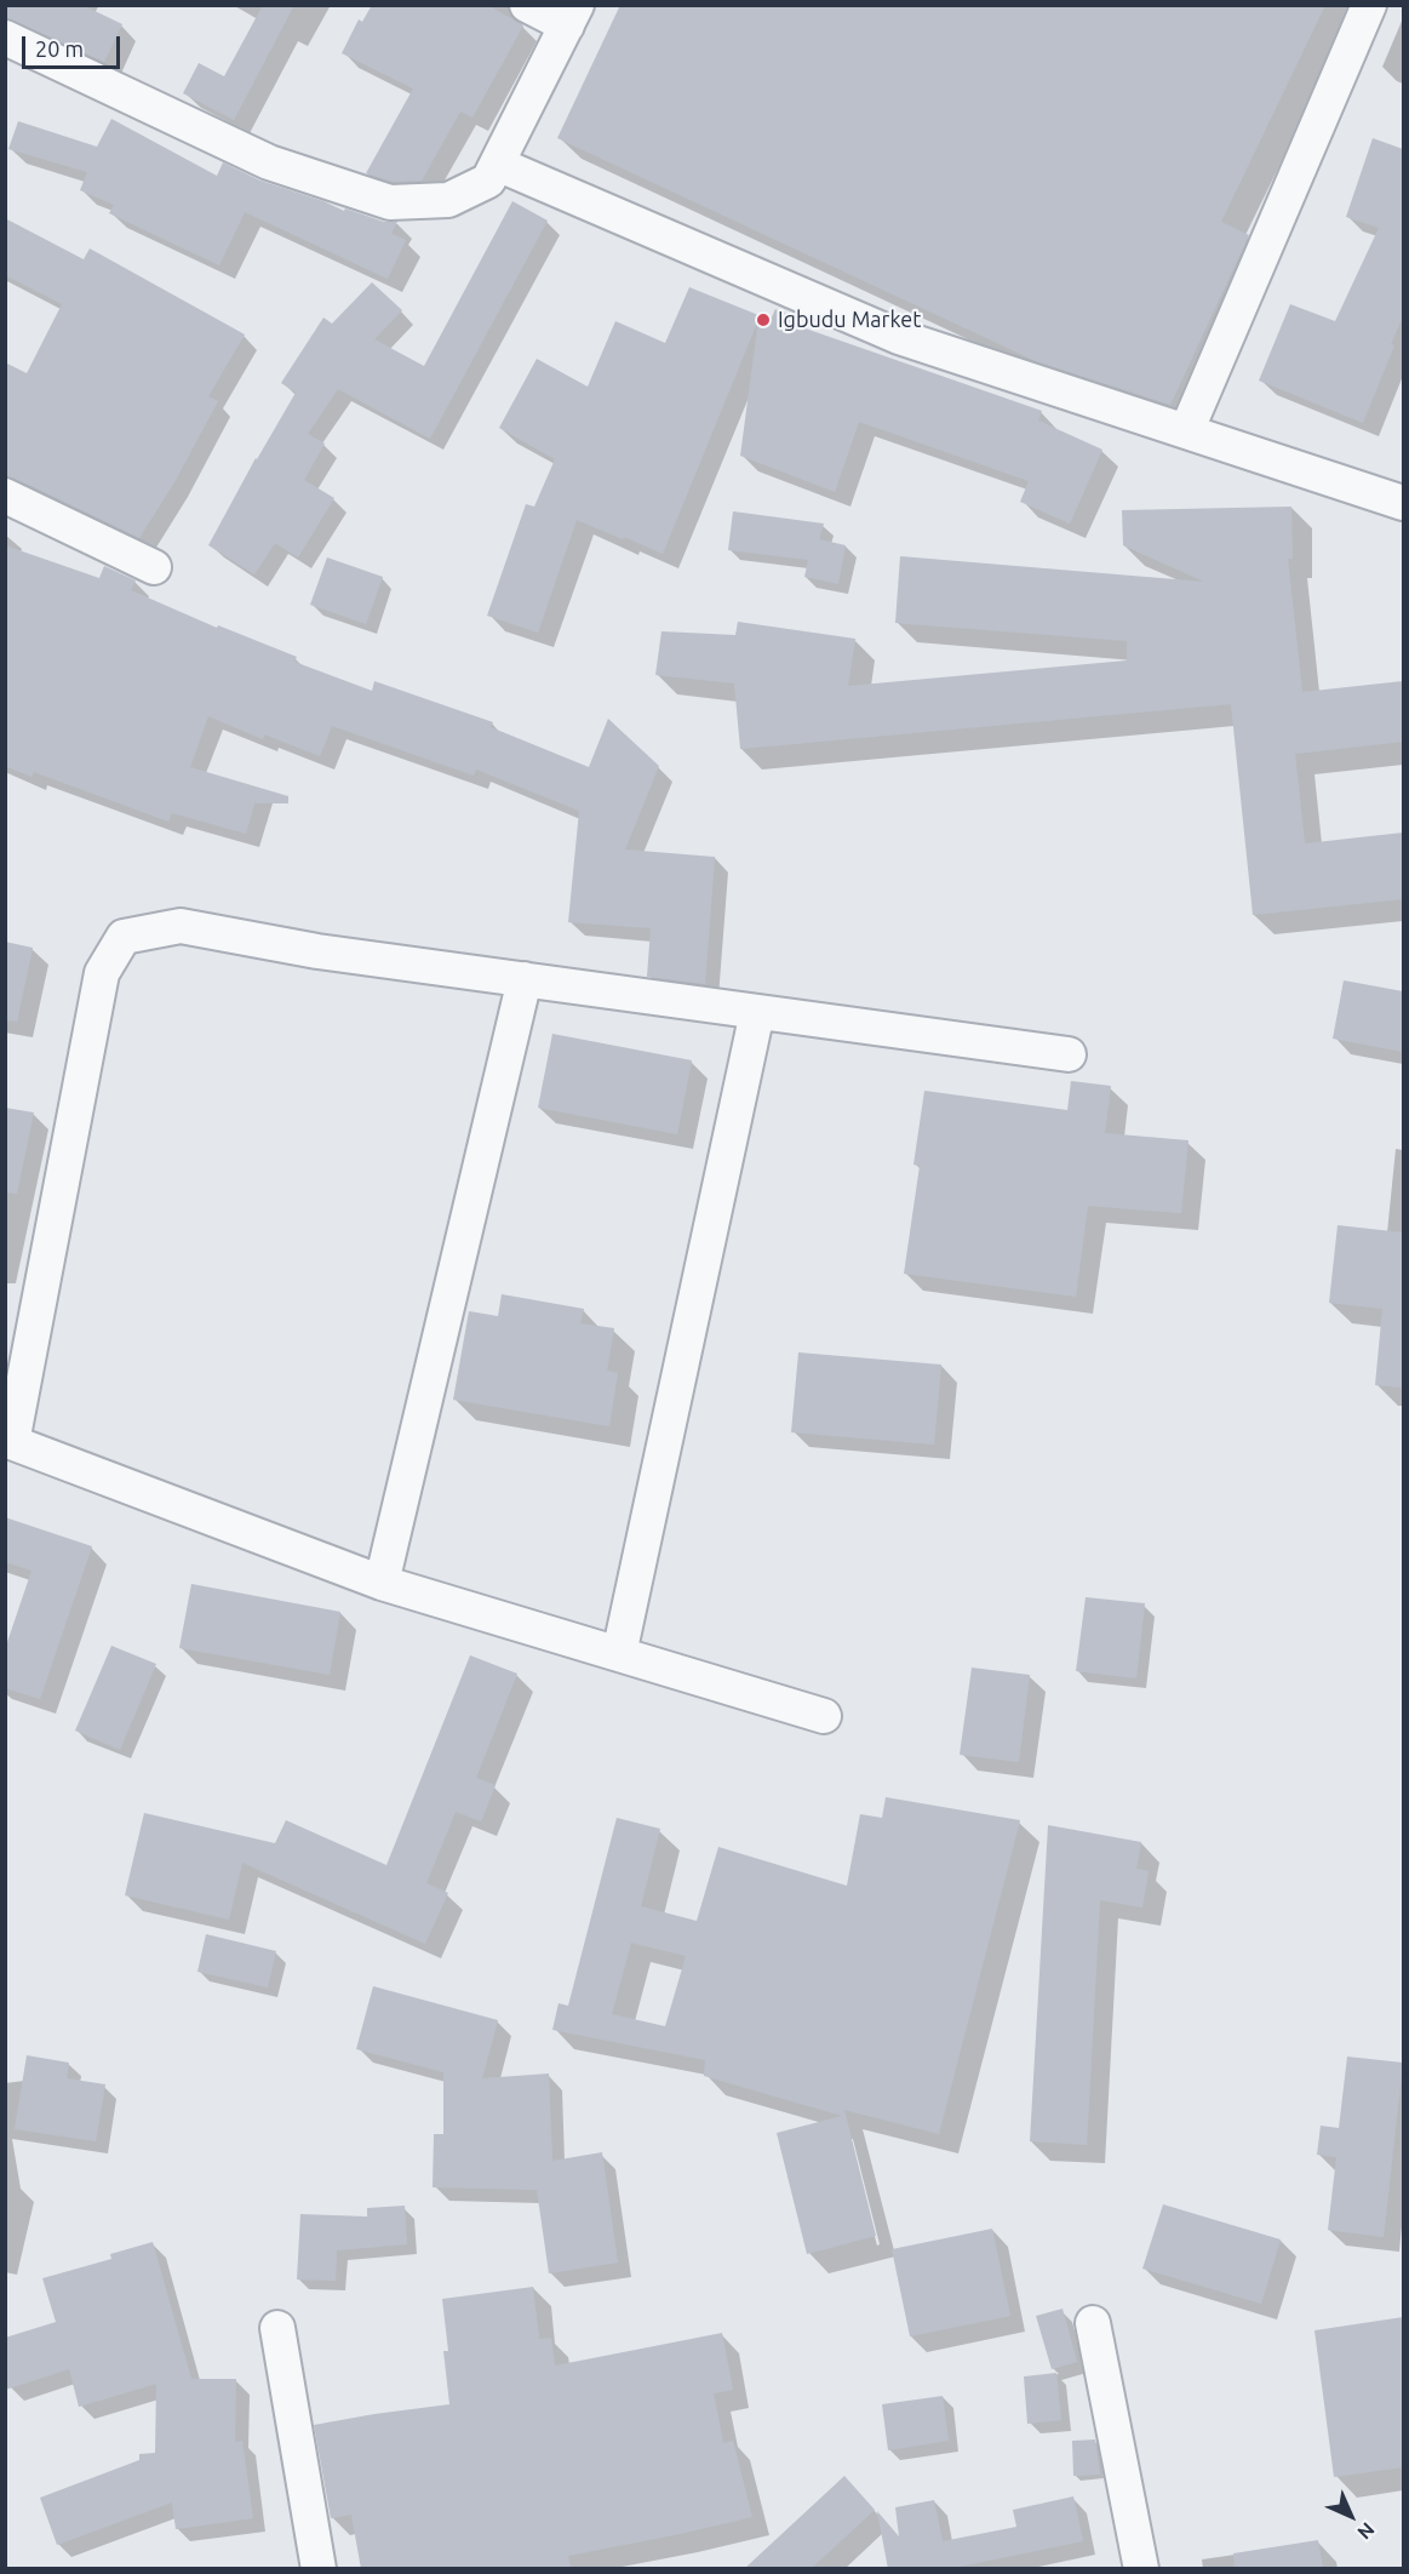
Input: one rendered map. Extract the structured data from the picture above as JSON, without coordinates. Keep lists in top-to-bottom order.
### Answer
{
  "places": ["Igbudu Market"],
  "scale_bar": "20 m",
  "north": "bottom right"
}
